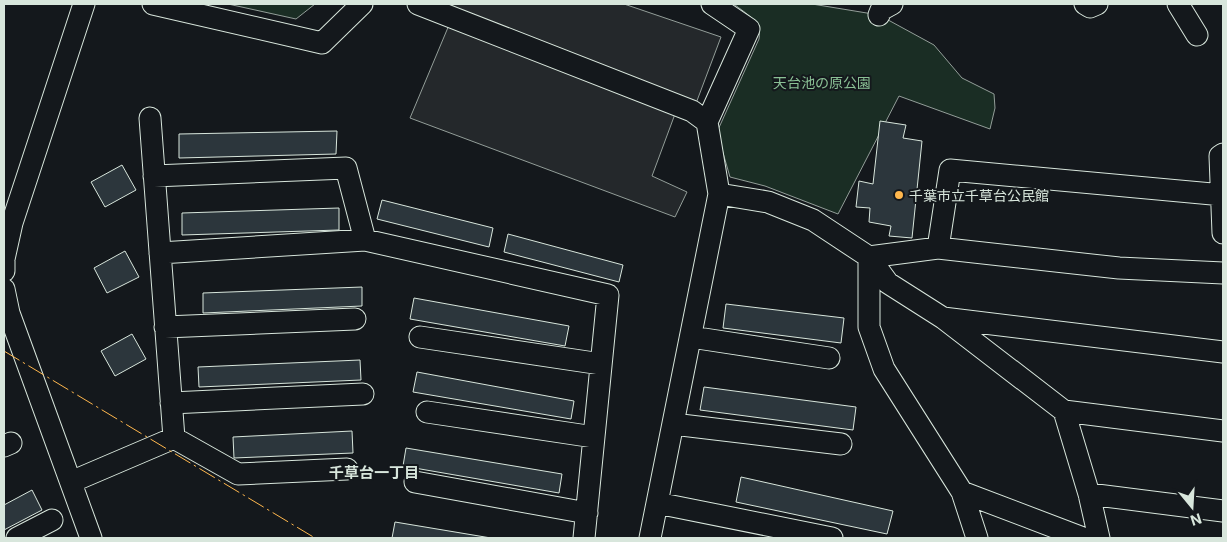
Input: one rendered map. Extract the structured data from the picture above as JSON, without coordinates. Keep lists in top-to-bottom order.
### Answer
{
  "districts": ["千草台一丁目"],
  "parks": ["天台池の原公園"],
  "places": ["千葉市立千草台公民館"],
  "north": "bottom"
}
